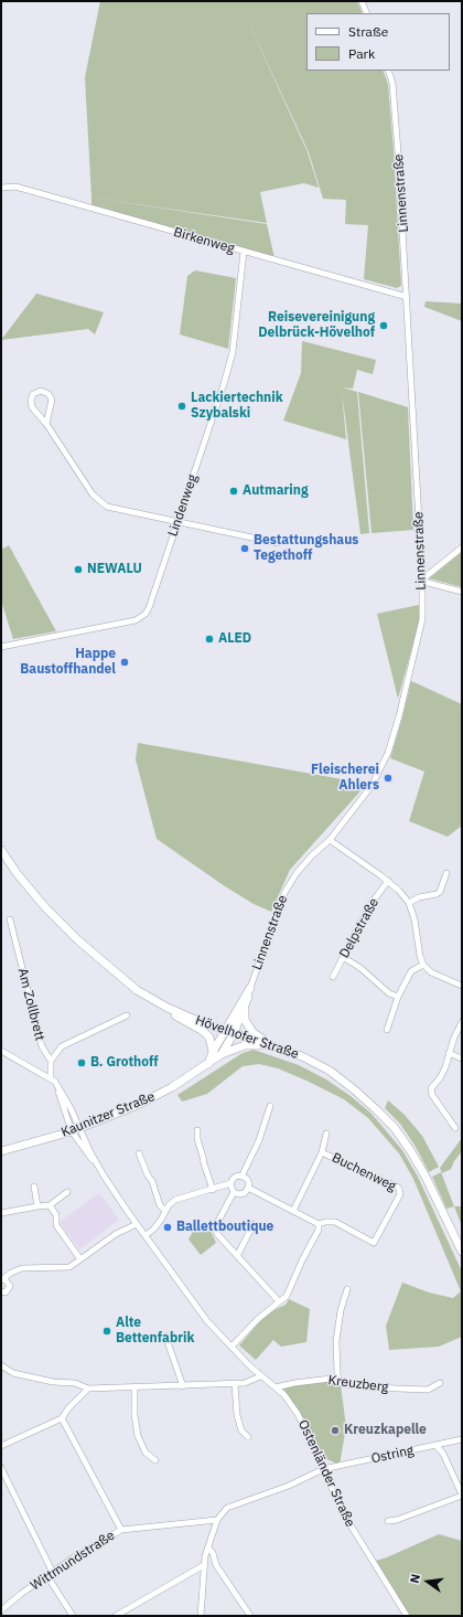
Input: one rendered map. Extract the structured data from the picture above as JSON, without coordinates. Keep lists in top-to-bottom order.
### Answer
{
  "streets": {
    "main road": ["Hövelhofer Straße", "Kaunitzer Straße"],
    "street": [
      "Linnenstraße",
      "Birkenweg",
      "Lindenweg",
      "Delpstraße",
      "Am Zollbrett",
      "Buchenweg",
      "Kreuzberg",
      "Ostring",
      "Ostenländer Straße",
      "Wittmundstraße"
    ]
  },
  "crossings": [
    ["Linnenstraße", "Birkenweg"],
    ["Birkenweg", "Lindenweg"],
    ["Kaunitzer Straße", "Ostenländer Straße"],
    ["Kreuzberg", "Ostenländer Straße"],
    ["Ostring", "Ostenländer Straße"]
  ],
  "places": [
    "Reisevereinigung Delbrück-Hövelhof",
    "Lackiertechnik Szybalski",
    "Autmaring",
    "Bestattungshaus Tegethoff",
    "NEWALU",
    "ALED",
    "Happe Baustoffhandel",
    "Fleischerei Ahlers",
    "B. Grothoff",
    "Ballettboutique",
    "Alte Bettenfabrik",
    "Kreuzkapelle"
  ],
  "legend": ["Straße", "Park"],
  "north": "left"
}
